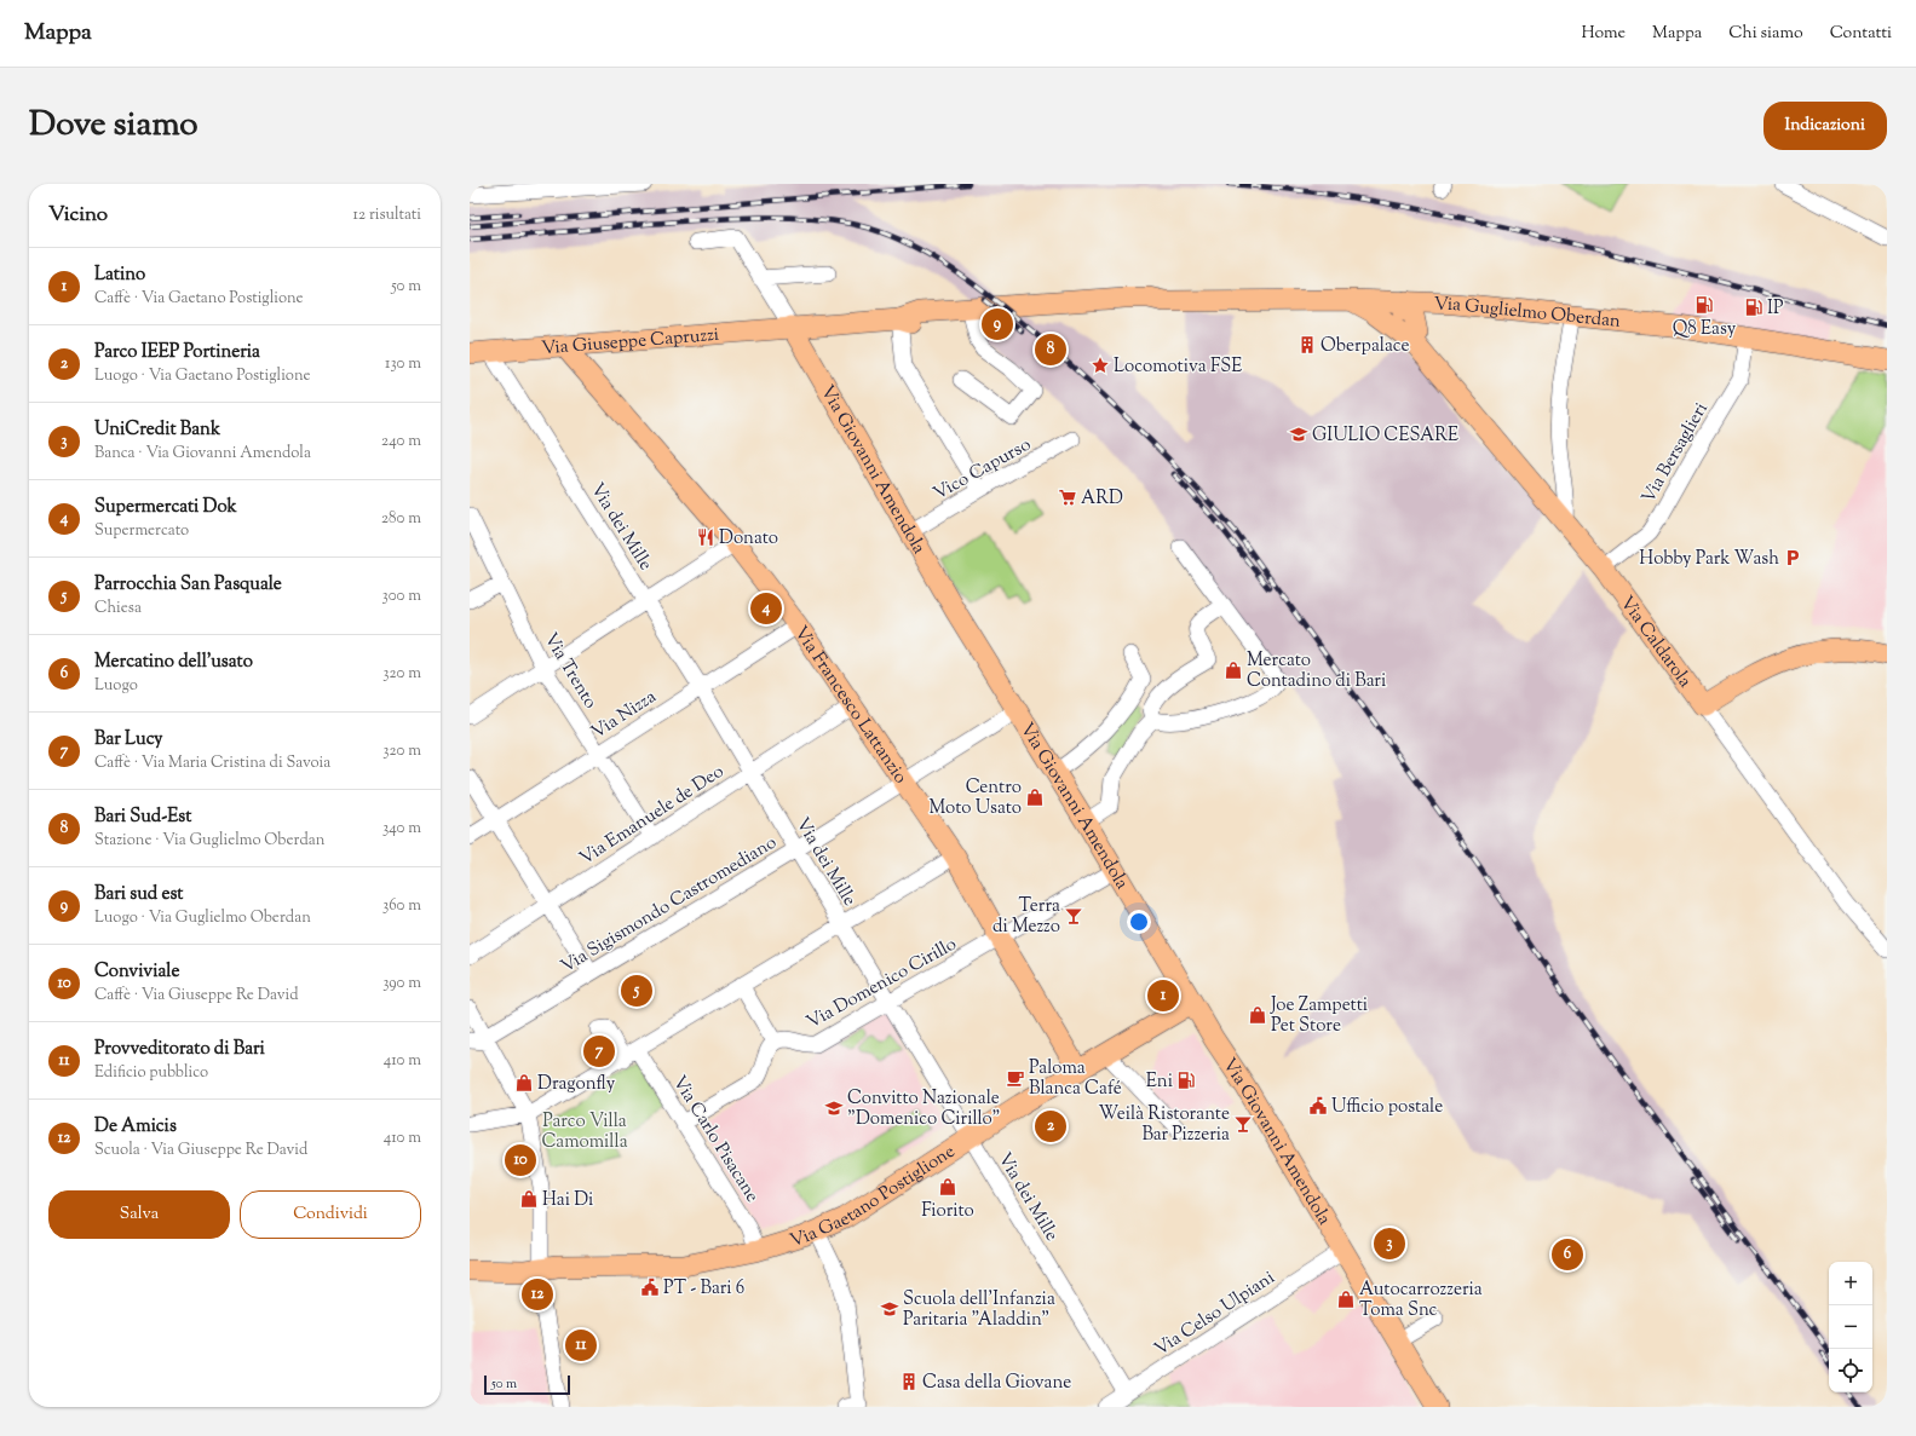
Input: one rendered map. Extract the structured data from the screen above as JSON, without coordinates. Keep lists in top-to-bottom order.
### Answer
{
  "streets": {
    "main road": [
      "Via Guglielmo Oberdan",
      "Via Giuseppe Capruzzi",
      "Via Giovanni Amendola",
      "Via Caldarola",
      "Via Francesco Lattanzio",
      "Via Gaetano Postiglione"
    ],
    "street": [
      "Via Bersaglieri",
      "Vico Capurso",
      "Via dei Mille",
      "Via Trento",
      "Via Nizza",
      "Via Emanuele de Deo",
      "Via Sigismondo Castromediano",
      "Via Domenico Cirillo",
      "Via Carlo Pisacane",
      "Via Celso Ulpiani"
    ]
  },
  "crossings": [
    ["Via Guglielmo Oberdan", "Via Giuseppe Capruzzi"],
    ["Via Guglielmo Oberdan", "Via Bersaglieri"],
    ["Via Guglielmo Oberdan", "Via Giovanni Amendola"],
    ["Via Guglielmo Oberdan", "Via Caldarola"],
    ["Via Giuseppe Capruzzi", "Via Giovanni Amendola"],
    ["Via Giuseppe Capruzzi", "Via dei Mille"],
    ["Via Giuseppe Capruzzi", "Via Francesco Lattanzio"],
    ["Via Bersaglieri", "Via Caldarola"],
    ["Vico Capurso", "Via Giovanni Amendola"],
    ["Via Giovanni Amendola", "Via Sigismondo Castromediano"],
    ["Via Giovanni Amendola", "Via Domenico Cirillo"],
    ["Via Giovanni Amendola", "Via Gaetano Postiglione"],
    ["Via Giovanni Amendola", "Via Celso Ulpiani"],
    ["Via dei Mille", "Via Nizza"],
    ["Via dei Mille", "Via Emanuele de Deo"],
    ["Via dei Mille", "Via Sigismondo Castromediano"],
    ["Via dei Mille", "Via Domenico Cirillo"],
    ["Via dei Mille", "Via Gaetano Postiglione"],
    ["Via dei Mille", "Via Celso Ulpiani"],
    ["Via Trento", "Via Nizza"],
    ["Via Trento", "Via Emanuele de Deo"],
    ["Via Francesco Lattanzio", "Via Nizza"],
    ["Via Francesco Lattanzio", "Via Emanuele de Deo"],
    ["Via Francesco Lattanzio", "Via Sigismondo Castromediano"],
    ["Via Francesco Lattanzio", "Via Domenico Cirillo"],
    ["Via Francesco Lattanzio", "Via Gaetano Postiglione"],
    ["Via Carlo Pisacane", "Via Gaetano Postiglione"]
  ],
  "parks": ["Parco Villa Camomilla"],
  "places": {
    "fuel station": ["Q8 Easy", "IP", "Eni"],
    "building": ["Oberpalace", "Casa della Giovane"],
    "place": ["Locomotiva FSE"],
    "school or university": ["GIULIO CESARE", "Convitto Nazionale \"Domenico Cirillo\"", "Scuola dell'Infanzia Paritaria \"Aladdin\""],
    "supermarket": ["ARD"],
    "restaurant": ["Donato"],
    "parking": ["Hobby Park Wash"],
    "shop": [
      "Mercato Contadino di Bari",
      "Centro Moto Usato",
      "Joe Zampetti Pet Store",
      "Dragonfly",
      "Fiorito",
      "Hai Di",
      "Autocarrozzeria Toma Snc"
    ],
    "bar": ["Terra di Mezzo", "Weilà Ristorante Bar Pizzeria"],
    "cafe": ["Paloma Blanca Café"],
    "public building": ["Ufficio postale", "PT - Bari 6"]
  },
  "scale_bar": "50 m",
  "page": {
    "header": "Mappa",
    "nav": [
      "Home",
      "Mappa",
      "Chi siamo",
      "Contatti"
    ],
    "title": "Dove siamo",
    "buttons": [
      "Indicazioni",
      ["Salva", "Condividi"]
    ],
    "heading": ["Vicino", "12 risultati"],
    "list": [
      {
        "mark": "1",
        "name": "Latino",
        "note": "Caffè · Via Gaetano Postiglione",
        "value": "50 m"
      },
      {
        "mark": "2",
        "name": "Parco IEEP Portineria",
        "note": "Luogo · Via Gaetano Postiglione",
        "value": "130 m"
      },
      {
        "mark": "3",
        "name": "UniCredit Bank",
        "note": "Banca · Via Giovanni Amendola",
        "value": "240 m"
      },
      {
        "mark": "4",
        "name": "Supermercati Dok",
        "note": "Supermercato",
        "value": "280 m"
      },
      {
        "mark": "5",
        "name": "Parrocchia San Pasquale",
        "note": "Chiesa",
        "value": "300 m"
      },
      {
        "mark": "6",
        "name": "Mercatino dell'usato",
        "note": "Luogo",
        "value": "320 m"
      },
      {
        "mark": "7",
        "name": "Bar Lucy",
        "note": "Caffè · Via Maria Cristina di Savoia",
        "value": "320 m"
      },
      {
        "mark": "8",
        "name": "Bari Sud-Est",
        "note": "Stazione · Via Guglielmo Oberdan",
        "value": "340 m"
      },
      {
        "mark": "9",
        "name": "Bari sud est",
        "note": "Luogo · Via Guglielmo Oberdan",
        "value": "360 m"
      },
      {
        "mark": "10",
        "name": "Conviviale",
        "note": "Caffè · Via Giuseppe Re David",
        "value": "390 m"
      },
      {
        "mark": "11",
        "name": "Provveditorato di Bari",
        "note": "Edificio pubblico",
        "value": "410 m"
      },
      {
        "mark": "12",
        "name": "De Amicis",
        "note": "Scuola · Via Giuseppe Re David",
        "value": "410 m"
      }
    ],
    "pins": [
      "9",
      "8",
      "4",
      "5",
      "1",
      "7",
      "2",
      "10",
      "3",
      "6",
      "12",
      "11"
    ],
    "map_buttons": ["+", "−"],
    "scale": "50 m"
  }
}
